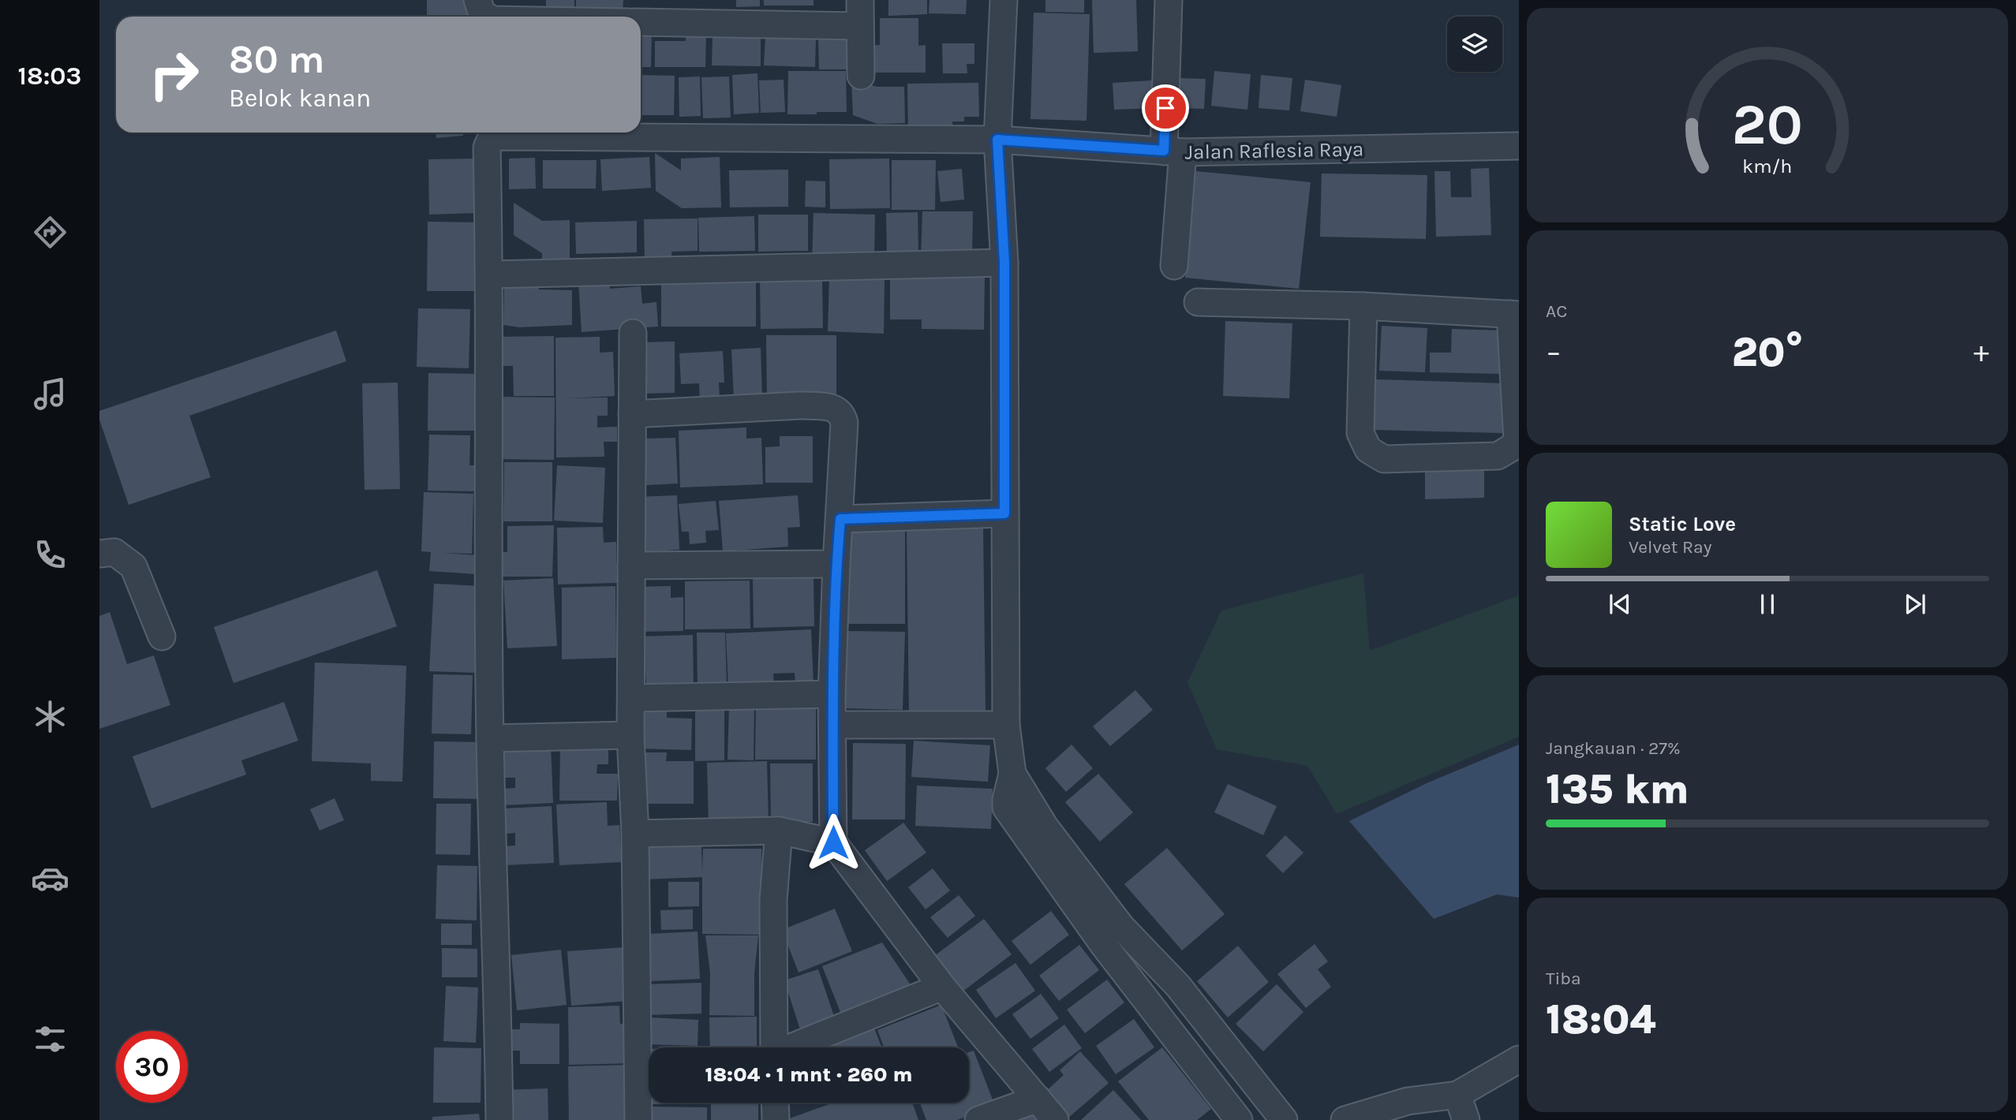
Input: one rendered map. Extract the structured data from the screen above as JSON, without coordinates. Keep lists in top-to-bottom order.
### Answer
{
  "streets": {
    "street": ["Jalan Raflesia Raya"]
  },
  "page": {
    "tabs": "18:03",
    "turn": ["80 m", "Belok kanan"],
    "tile": [
      "AC",
      ["Jangkauan · 27%", "135 km"],
      ["Tiba", "18:04"]
    ],
    "heat": ["−", "20°", "+"],
    "song": ["Static Love", "Velvet Ray"],
    "limit": "30",
    "trip": "18:04 · 1 mnt · 260 m",
    "gauge": ["20", "km/h"]
  }
}
